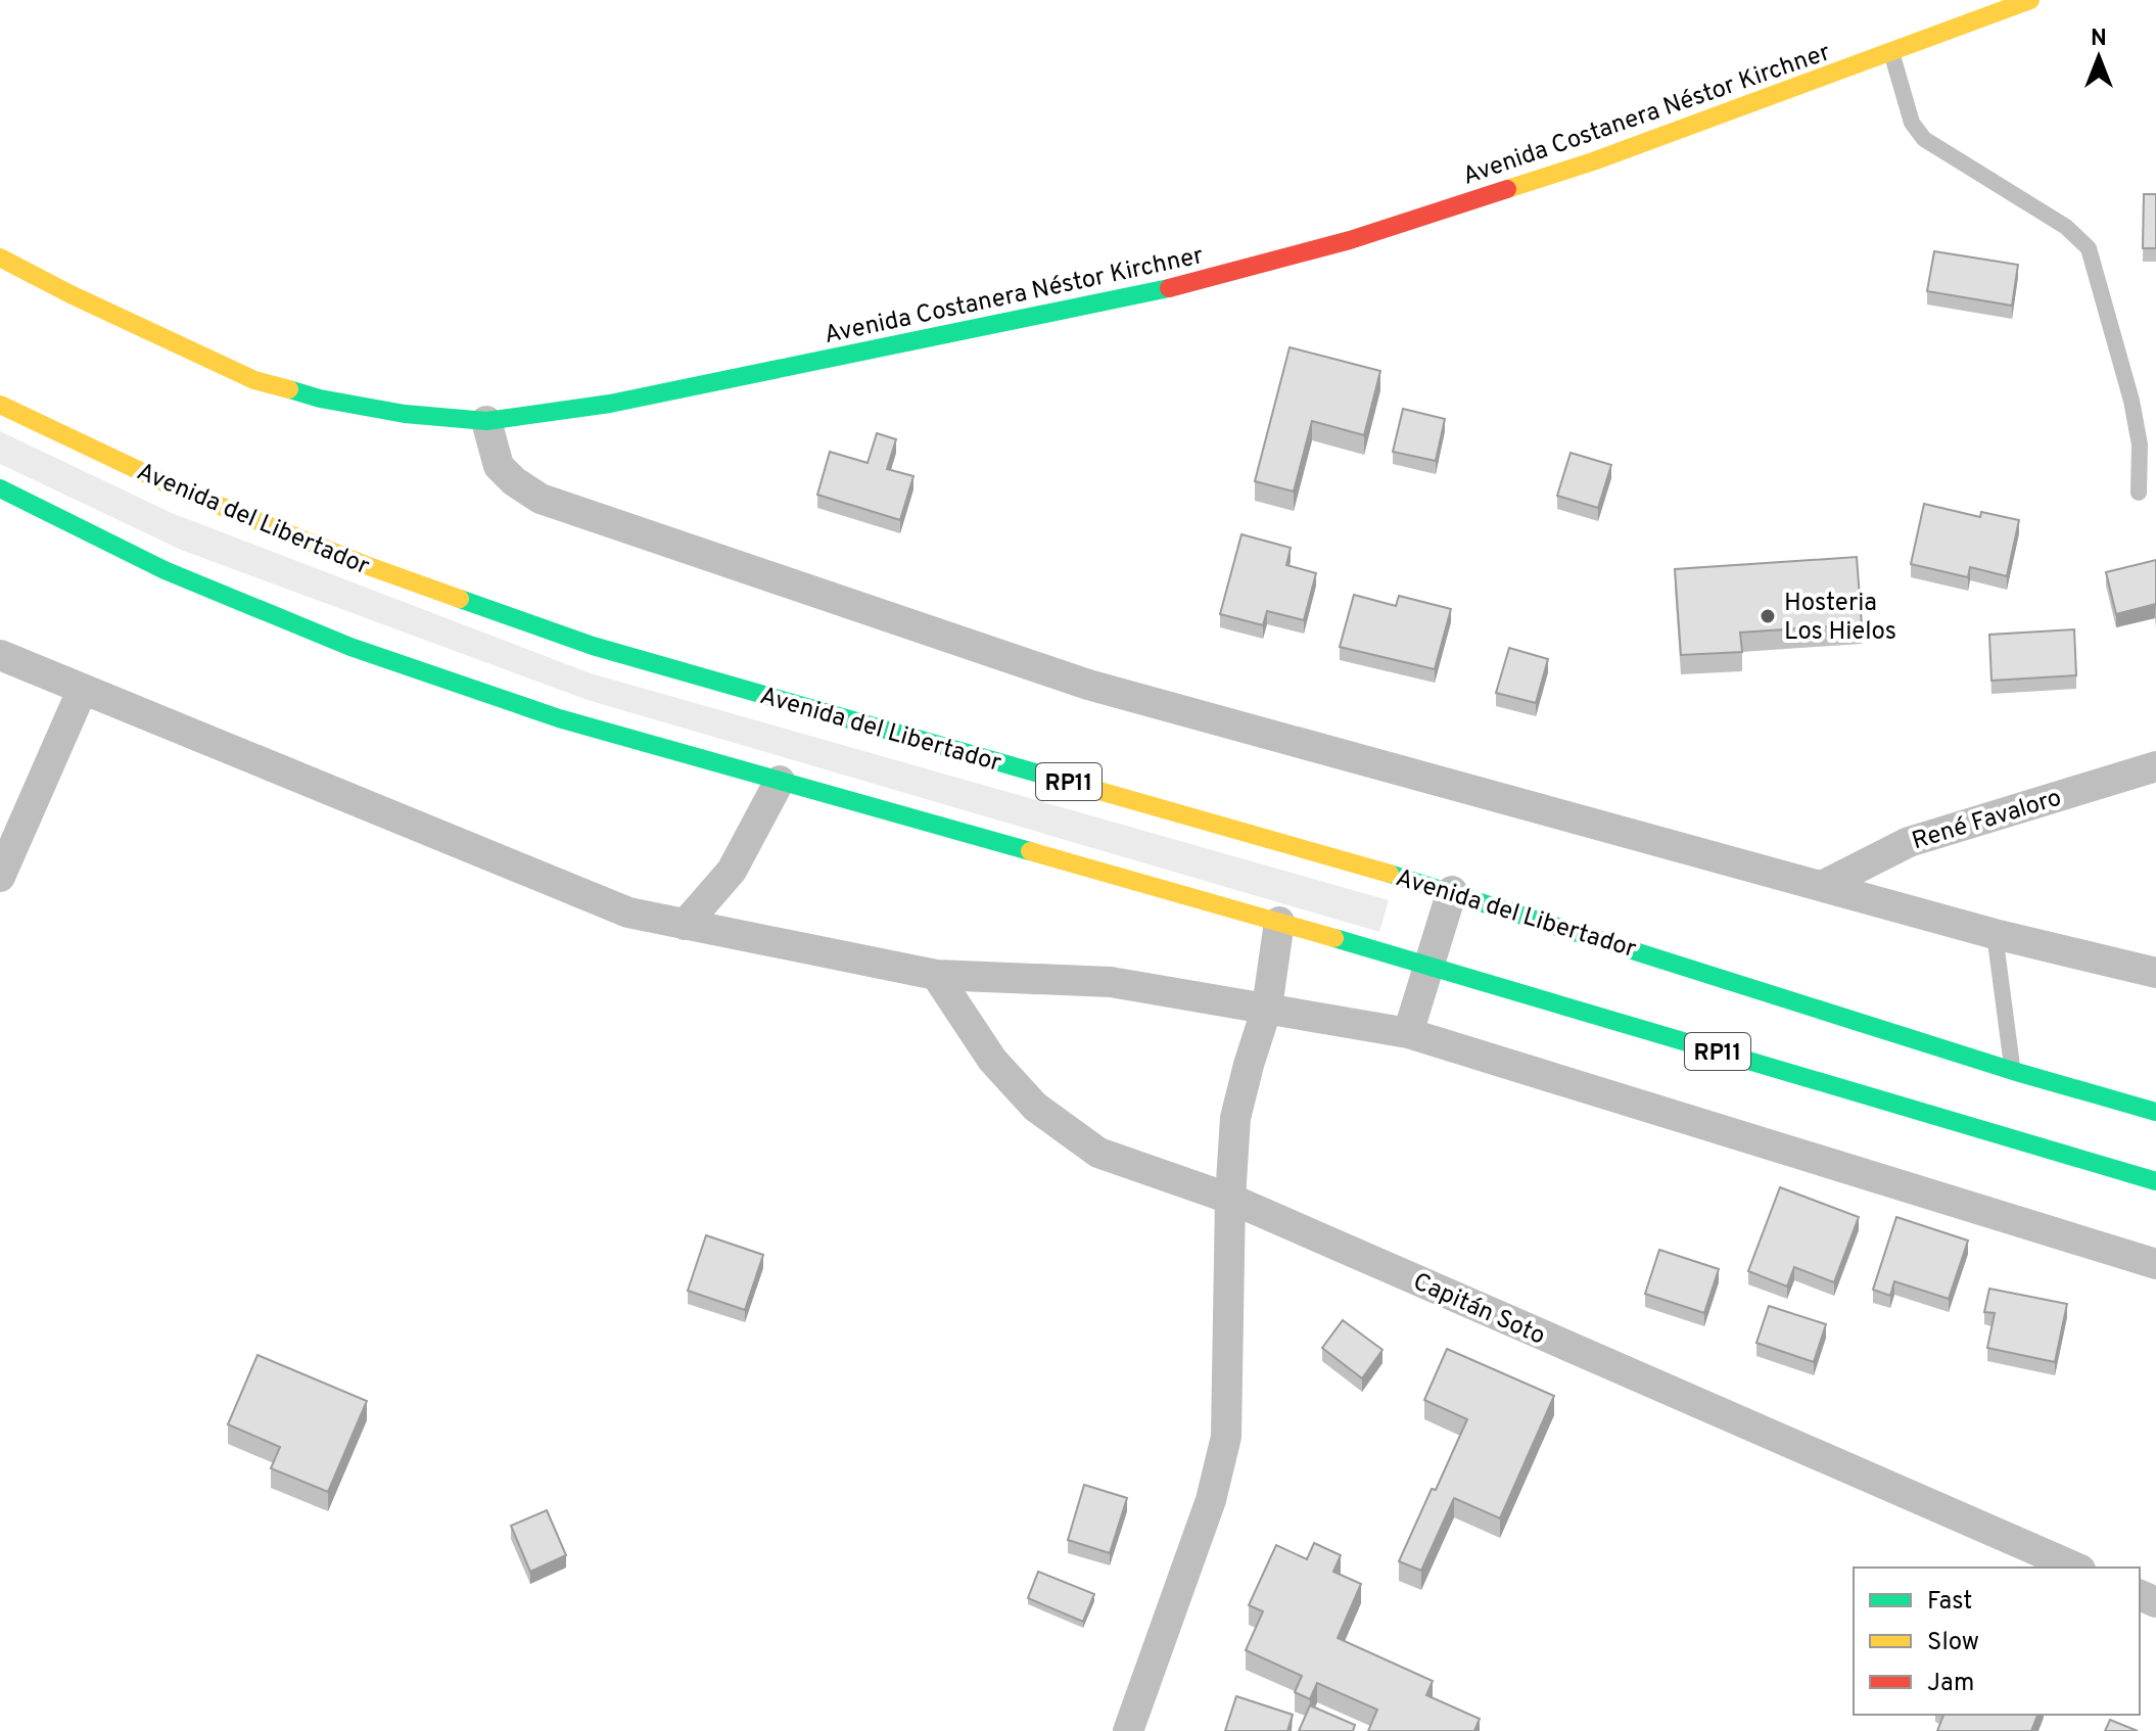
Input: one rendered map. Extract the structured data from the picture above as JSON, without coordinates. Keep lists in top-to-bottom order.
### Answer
{
  "streets": {
    "main road": ["Avenida Costanera Néstor Kirchner", "Avenida del Libertador", "RP11"],
    "street": ["René Favaloro", "Capitán Soto"]
  },
  "places": ["Hosteria Los Hielos"],
  "legend": ["Fast", "Slow", "Jam"],
  "north": "top"
}
